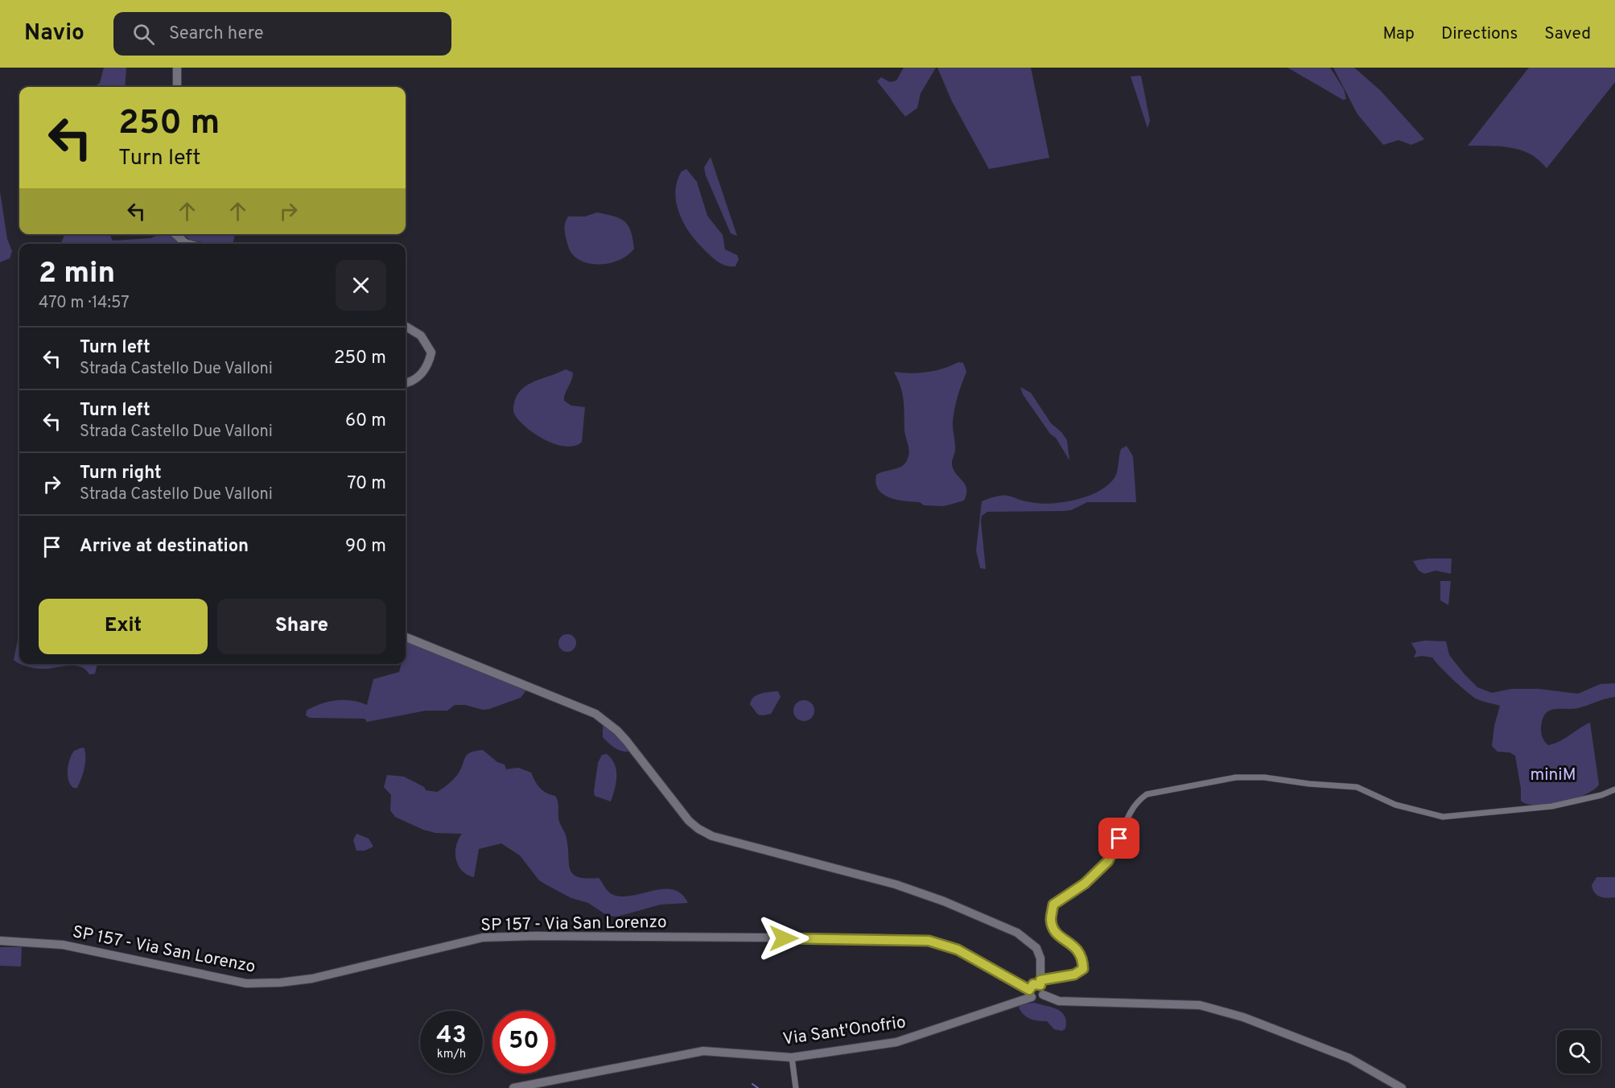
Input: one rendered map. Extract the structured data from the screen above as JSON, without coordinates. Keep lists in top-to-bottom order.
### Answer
{
  "streets": {
    "main road": ["SP 157 - Via San Lorenzo", "Via Sant'Onofrio"]
  },
  "crossings": [
    ["SP 157 - Via San Lorenzo", "Via Sant'Onofrio"]
  ],
  "parks": ["miniM"],
  "page": {
    "header": "Navio",
    "search": "Search here",
    "nav": ["Map", "Directions", "Saved"],
    "turn": ["250 m", "Turn left"],
    "heading": ["2 min", "470 m · 14:57"],
    "list": [
      {
        "name": "Turn left",
        "note": "Strada Castello Due Valloni",
        "value": "250 m"
      },
      {
        "name": "Turn left",
        "note": "Strada Castello Due Valloni",
        "value": "60 m"
      },
      {
        "name": "Turn right",
        "note": "Strada Castello Due Valloni",
        "value": "70 m"
      },
      {
        "name": "Arrive at destination",
        "value": "90 m"
      }
    ],
    "buttons": ["Exit", "Share"],
    "speed": "43 km/h",
    "limit": "50"
  }
}
